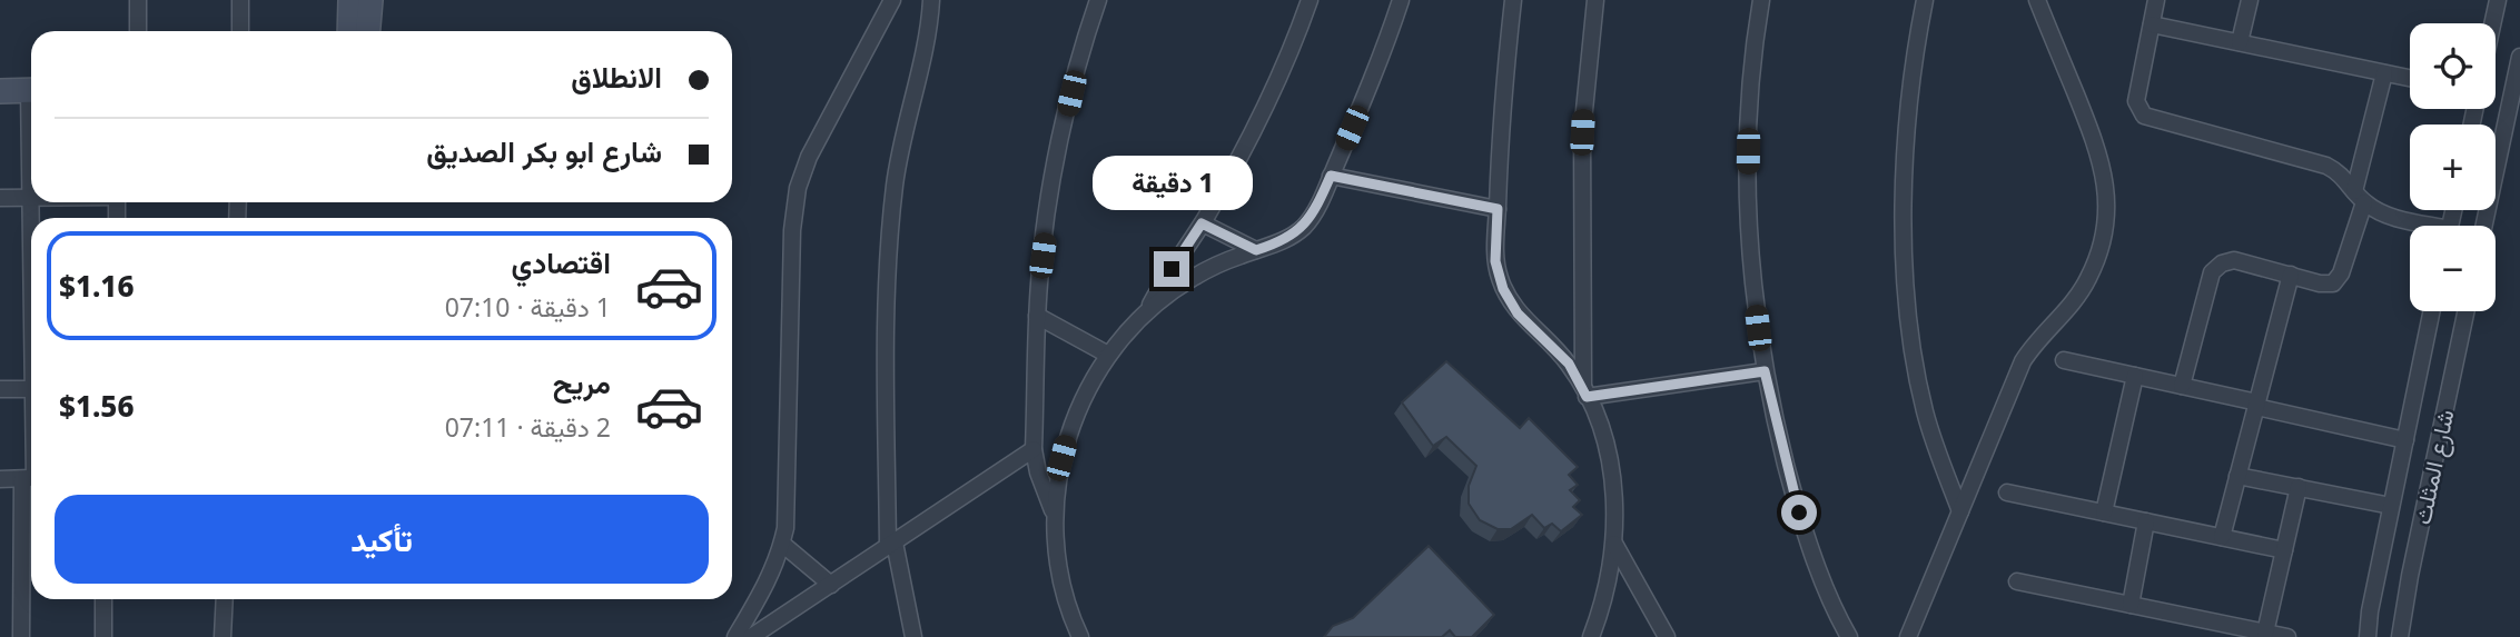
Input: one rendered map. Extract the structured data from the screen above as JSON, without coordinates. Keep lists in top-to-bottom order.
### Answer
{
  "streets": {
    "street": ["شارع المثلث"]
  },
  "page": {
    "map_buttons": ["+", "−"],
    "banner": ["الانطلاق", "شارع ابو بكر الصديق"],
    "bubble": "1 دقيقة",
    "list": [
      {
        "name": "اقتصادي",
        "note": "1 دقيقة · 07:10",
        "value": "$1.16"
      },
      {
        "name": "مريح",
        "note": "2 دقيقة · 07:11",
        "value": "$1.56"
      }
    ],
    "buttons": "تأكيد"
  }
}
